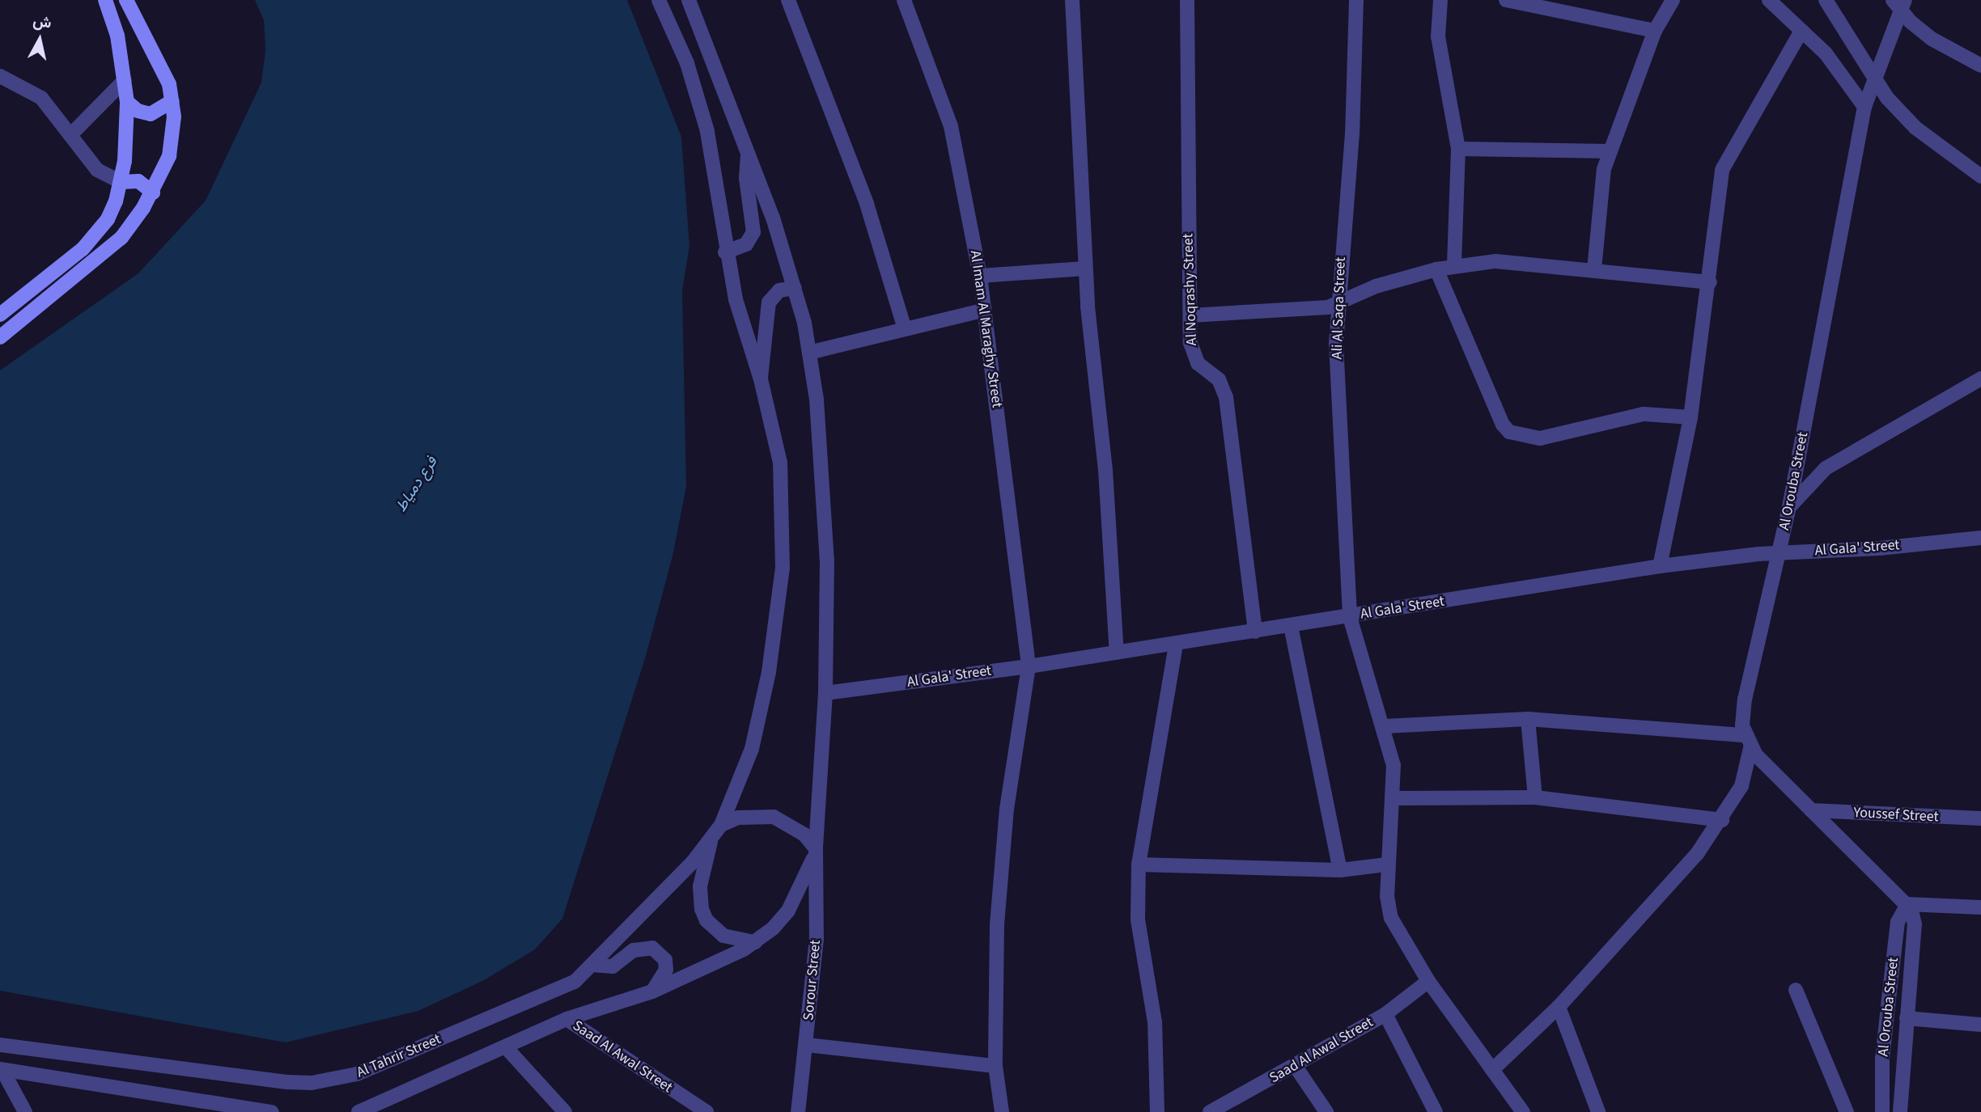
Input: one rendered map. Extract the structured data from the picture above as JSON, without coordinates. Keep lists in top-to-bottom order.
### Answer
{
  "streets": {
    "street": [
      "Al Noqrashy Street",
      "Ali Al Saqa Street",
      "Al Imam Al Maraghy Street",
      "Al Orouba Street",
      "Al Gala' Street",
      "Youssef Street",
      "Sorour Street",
      "Saad Al Awal Street",
      "Al Tahrir Street"
    ]
  },
  "crossings": [
    ["Al Noqrashy Street", "Al Gala' Street"],
    ["Ali Al Saqa Street", "Al Orouba Street"],
    ["Ali Al Saqa Street", "Al Gala' Street"],
    ["Ali Al Saqa Street", "Saad Al Awal Street"],
    ["Al Imam Al Maraghy Street", "Al Gala' Street"],
    ["Al Orouba Street", "Al Gala' Street"],
    ["Sorour Street", "Al Tahrir Street"]
  ],
  "water": ["فرع دمياط"],
  "north": "top"
}
